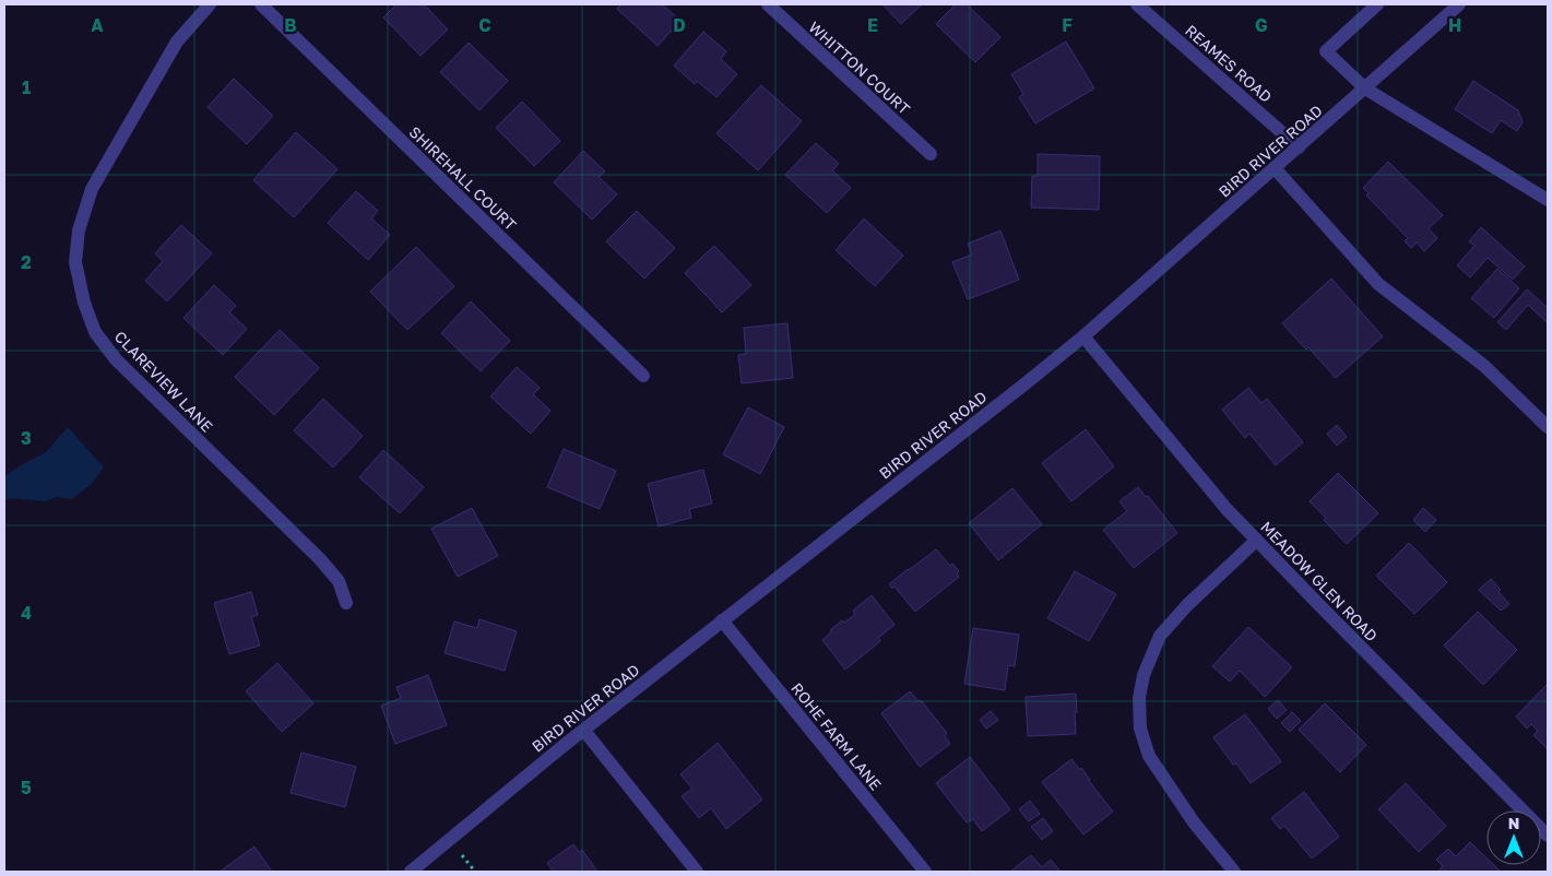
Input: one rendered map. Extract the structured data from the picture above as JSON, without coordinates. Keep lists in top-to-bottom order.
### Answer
{
  "streets": {
    "street": [
      "REAMES ROAD",
      "WHITTON COURT",
      "BIRD RIVER ROAD",
      "SHIREHALL COURT",
      "CLAREVIEW LANE",
      "MEADOW GLEN ROAD",
      "ROHE FARM LANE"
    ]
  },
  "crossings": [
    ["REAMES ROAD", "BIRD RIVER ROAD"],
    ["BIRD RIVER ROAD", "MEADOW GLEN ROAD"],
    ["BIRD RIVER ROAD", "ROHE FARM LANE"]
  ],
  "north": "top",
  "grid": {
    "columns": [
      "A",
      "B",
      "C",
      "D",
      "E",
      "F",
      "G",
      "H"
    ],
    "rows": [
      "1",
      "2",
      "3",
      "4",
      "5"
    ]
  }
}
